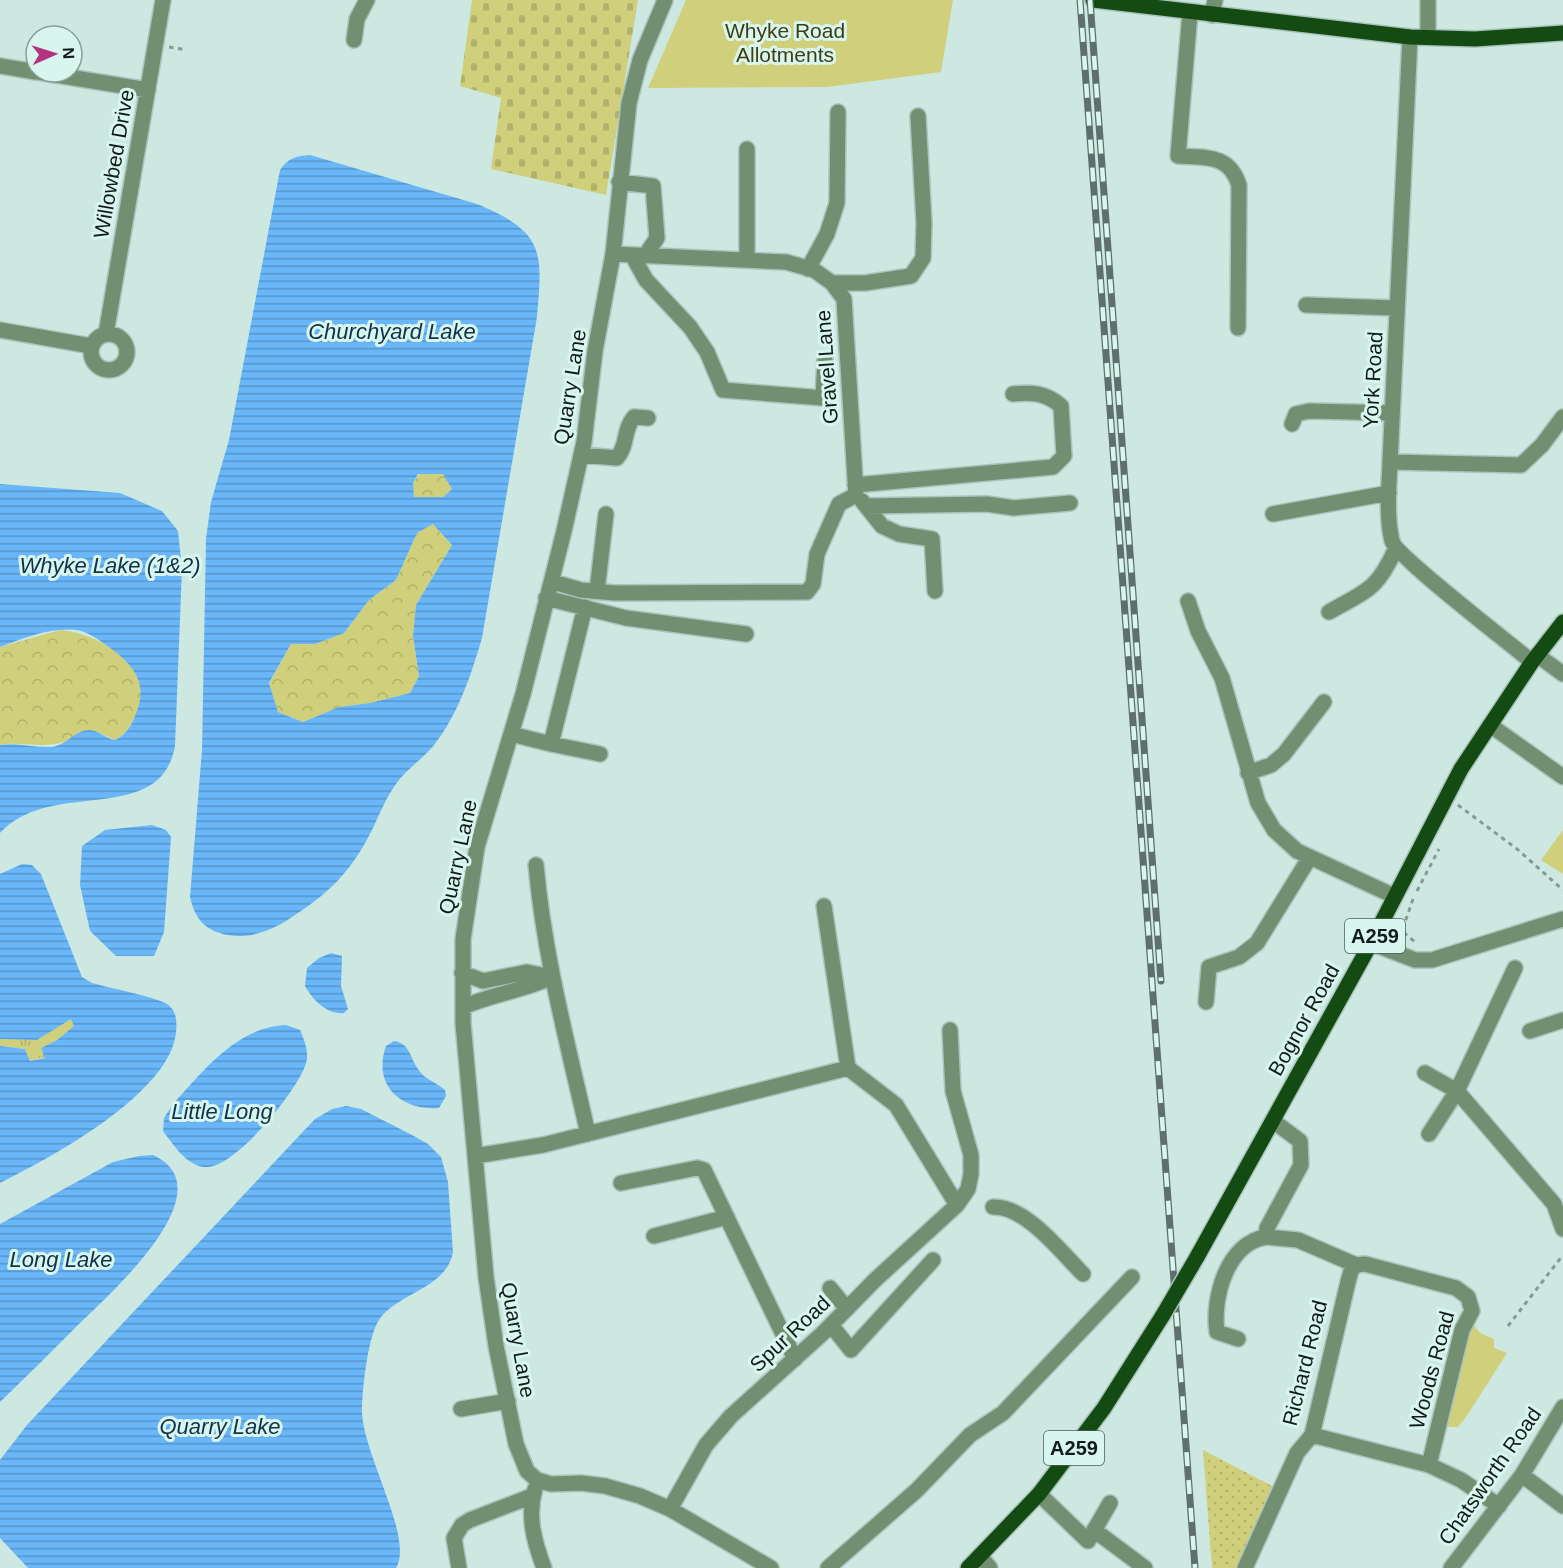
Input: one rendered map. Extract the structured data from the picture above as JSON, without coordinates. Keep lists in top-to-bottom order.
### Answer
{
  "streets": {
    "main road": ["A259", "Bognor Road"],
    "street": [
      "Willowbed Drive",
      "Gravel Lane",
      "York Road",
      "Quarry Lane",
      "Spur Road",
      "Richard Road",
      "Woods Road",
      "Chatsworth Road"
    ]
  },
  "crossings": [
    ["Gravel Lane", "Quarry Lane"],
    ["A259", "Bognor Road"],
    ["Richard Road", "Woods Road"]
  ],
  "water": [
    "Churchyard Lake",
    "Whyke Lake (1&2)",
    "Little Long",
    "Long Lake",
    "Quarry Lake"
  ],
  "parks": ["Whyke Road Allotments"],
  "north": "right"
}
